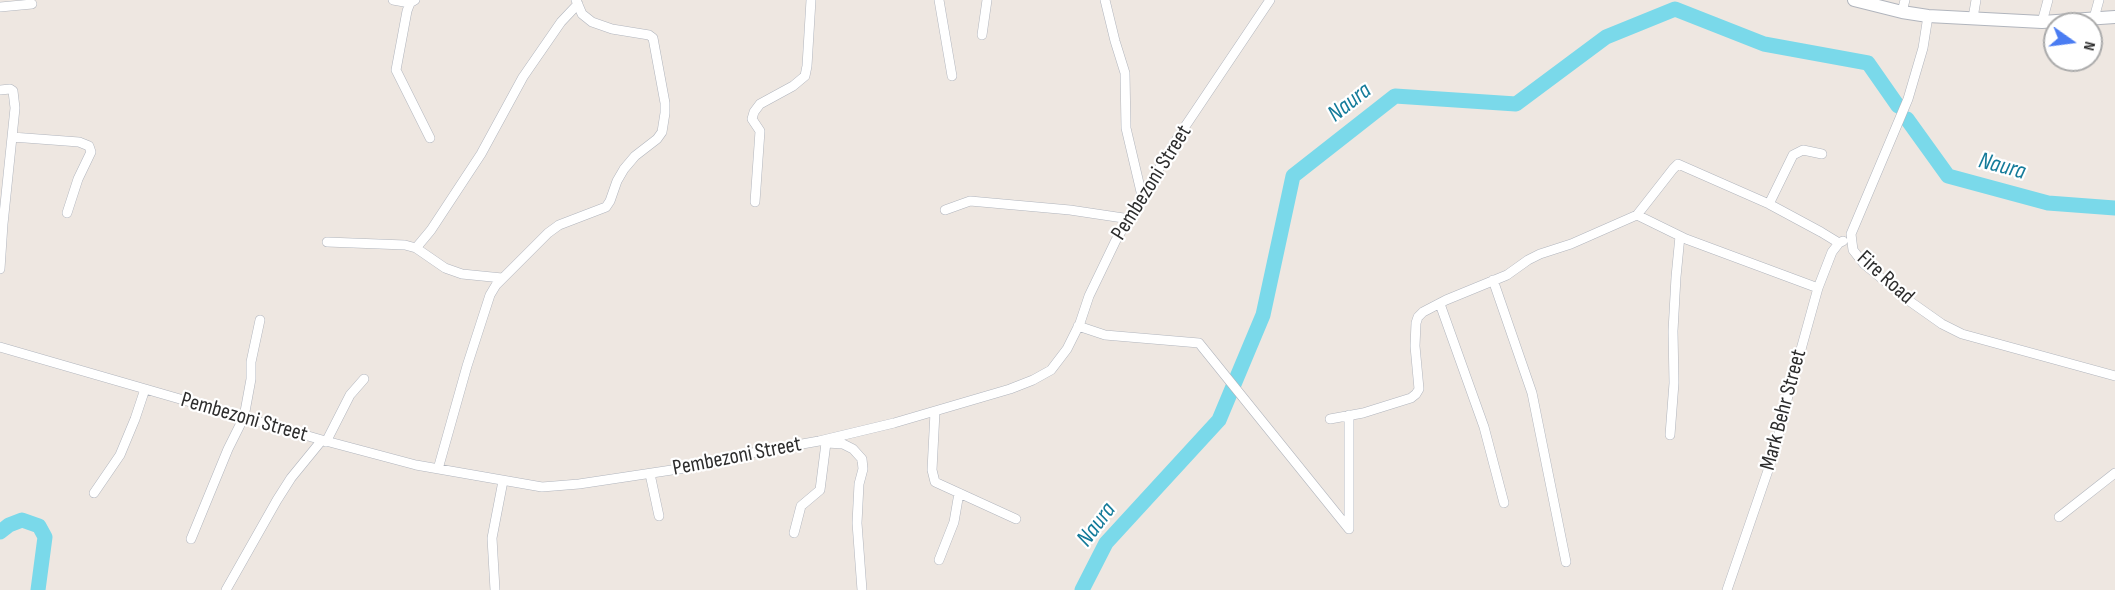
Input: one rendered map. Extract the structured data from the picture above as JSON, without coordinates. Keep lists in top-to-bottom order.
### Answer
{
  "streets": {
    "street": ["Pembezoni Street", "Fire Road", "Mark Behr Street"]
  },
  "water": ["Naura"],
  "north": "right"
}
